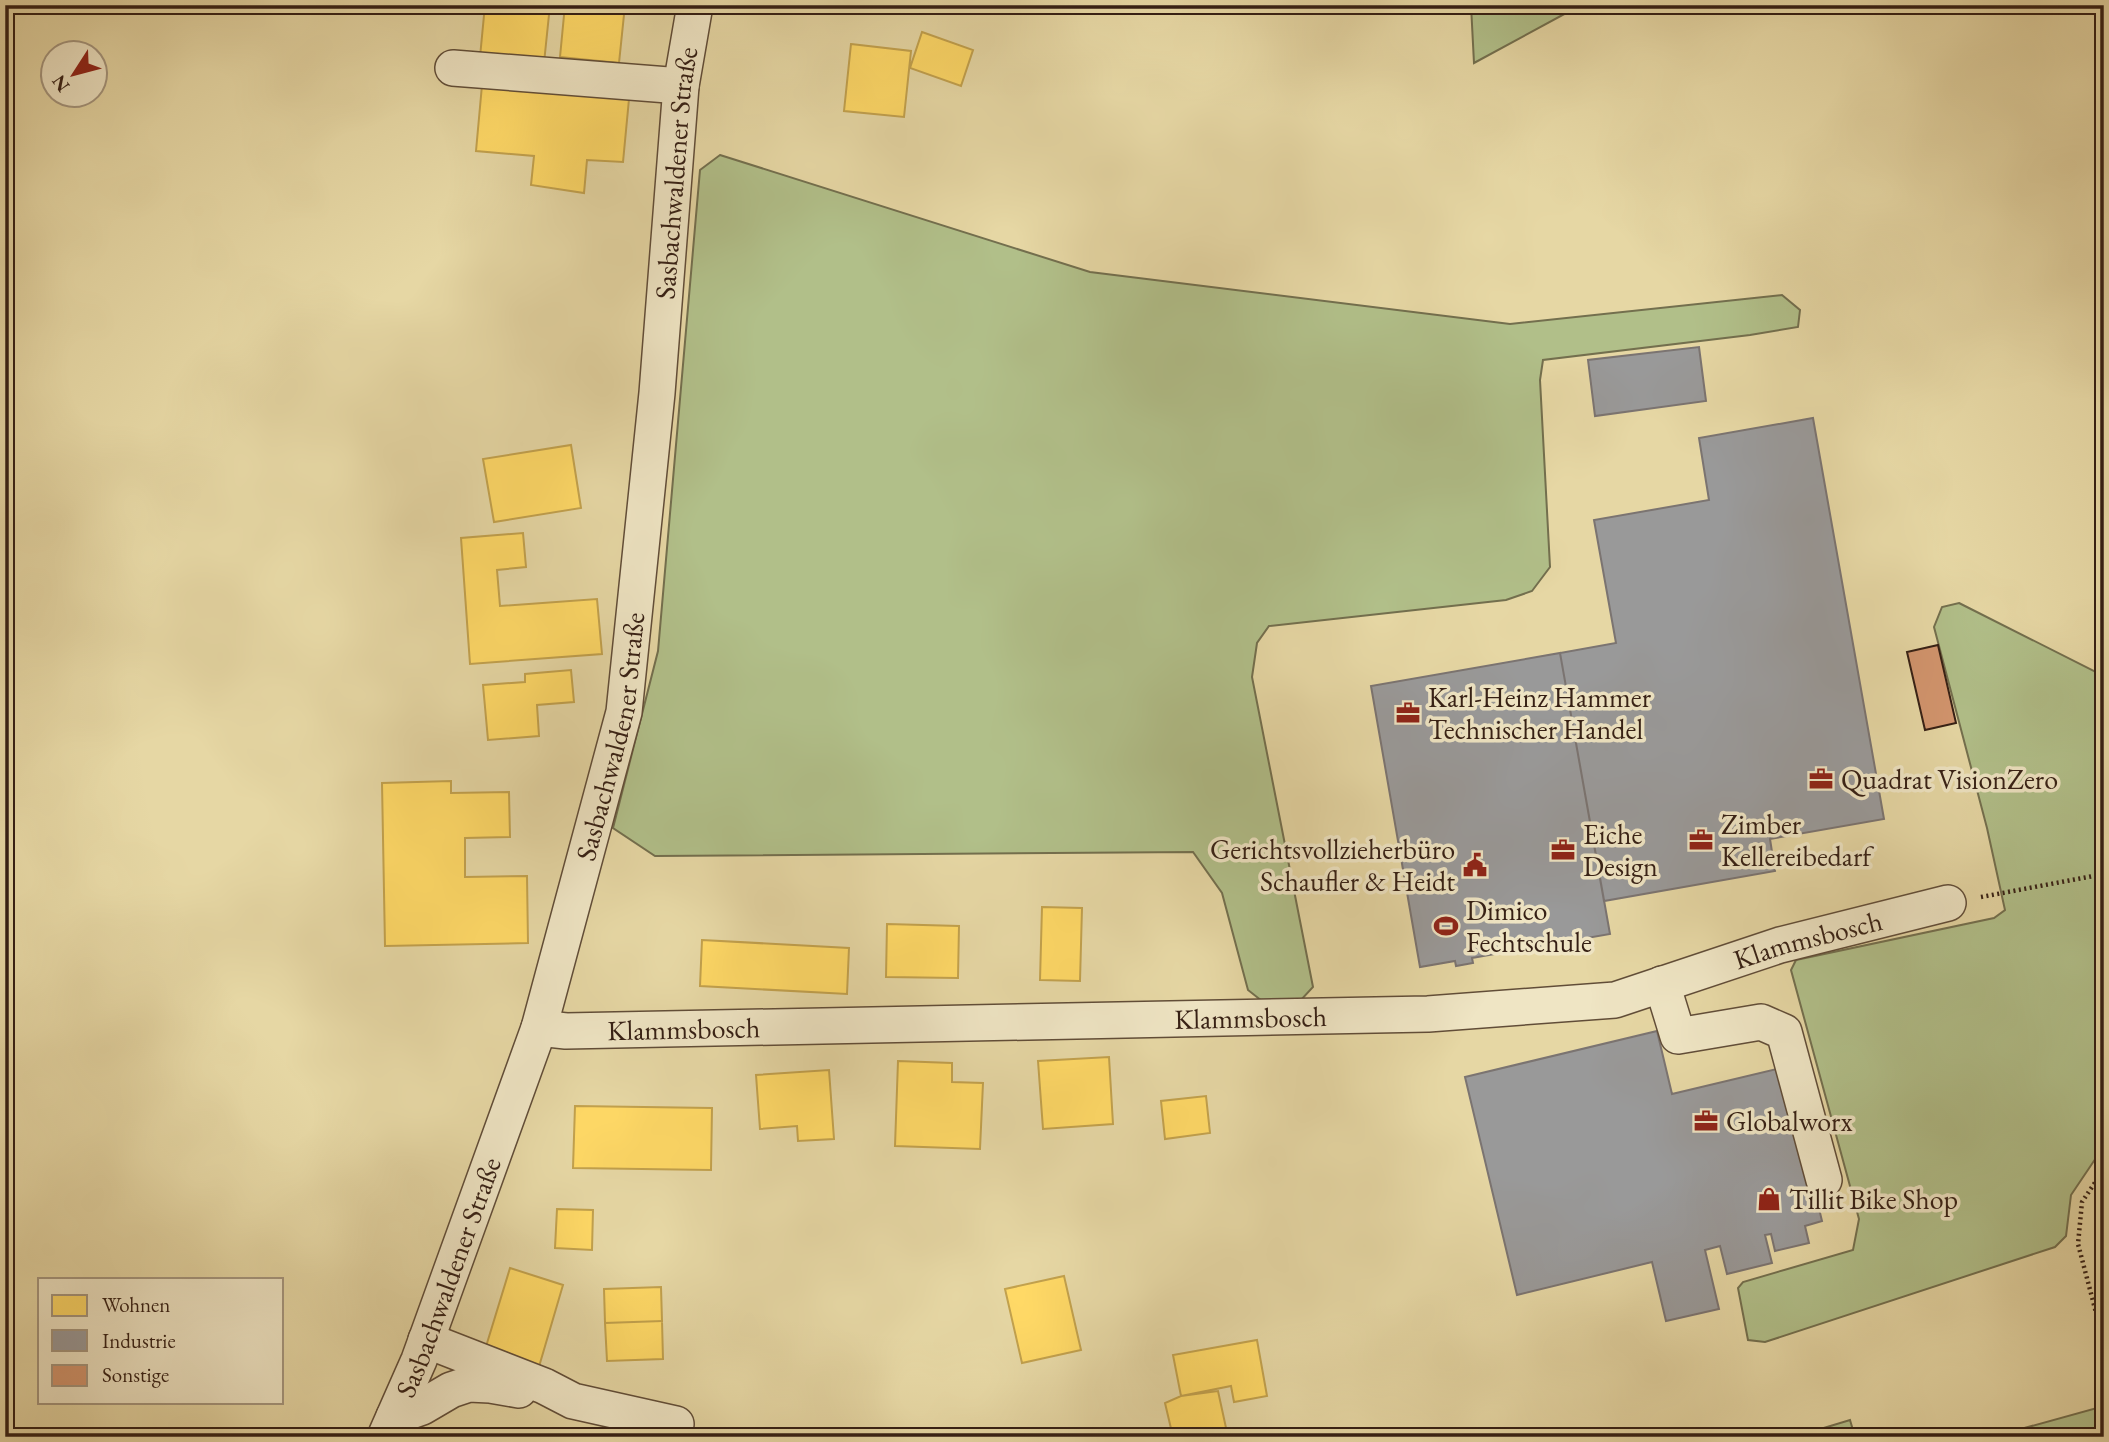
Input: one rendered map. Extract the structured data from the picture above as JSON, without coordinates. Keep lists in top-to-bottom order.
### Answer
{
  "streets": {
    "street": ["Sasbachwaldener Straße", "Klammsbosch"]
  },
  "crossings": [
    ["Sasbachwaldener Straße", "Klammsbosch"]
  ],
  "places": {
    "office": [
      "Karl-Heinz Hammer Technischer Handel",
      "Quadrat VisionZero",
      "Zimber Kellereibedarf",
      "Eiche Design",
      "Globalworx"
    ],
    "public building": ["Gerichtsvollzieherbüro Schaufler & Heidt"],
    "sports": ["Dimico Fechtschule"],
    "shop": ["Tillit Bike Shop"]
  },
  "legend": ["Wohnen", "Industrie", "Sonstige"],
  "north": "bottom left"
}
